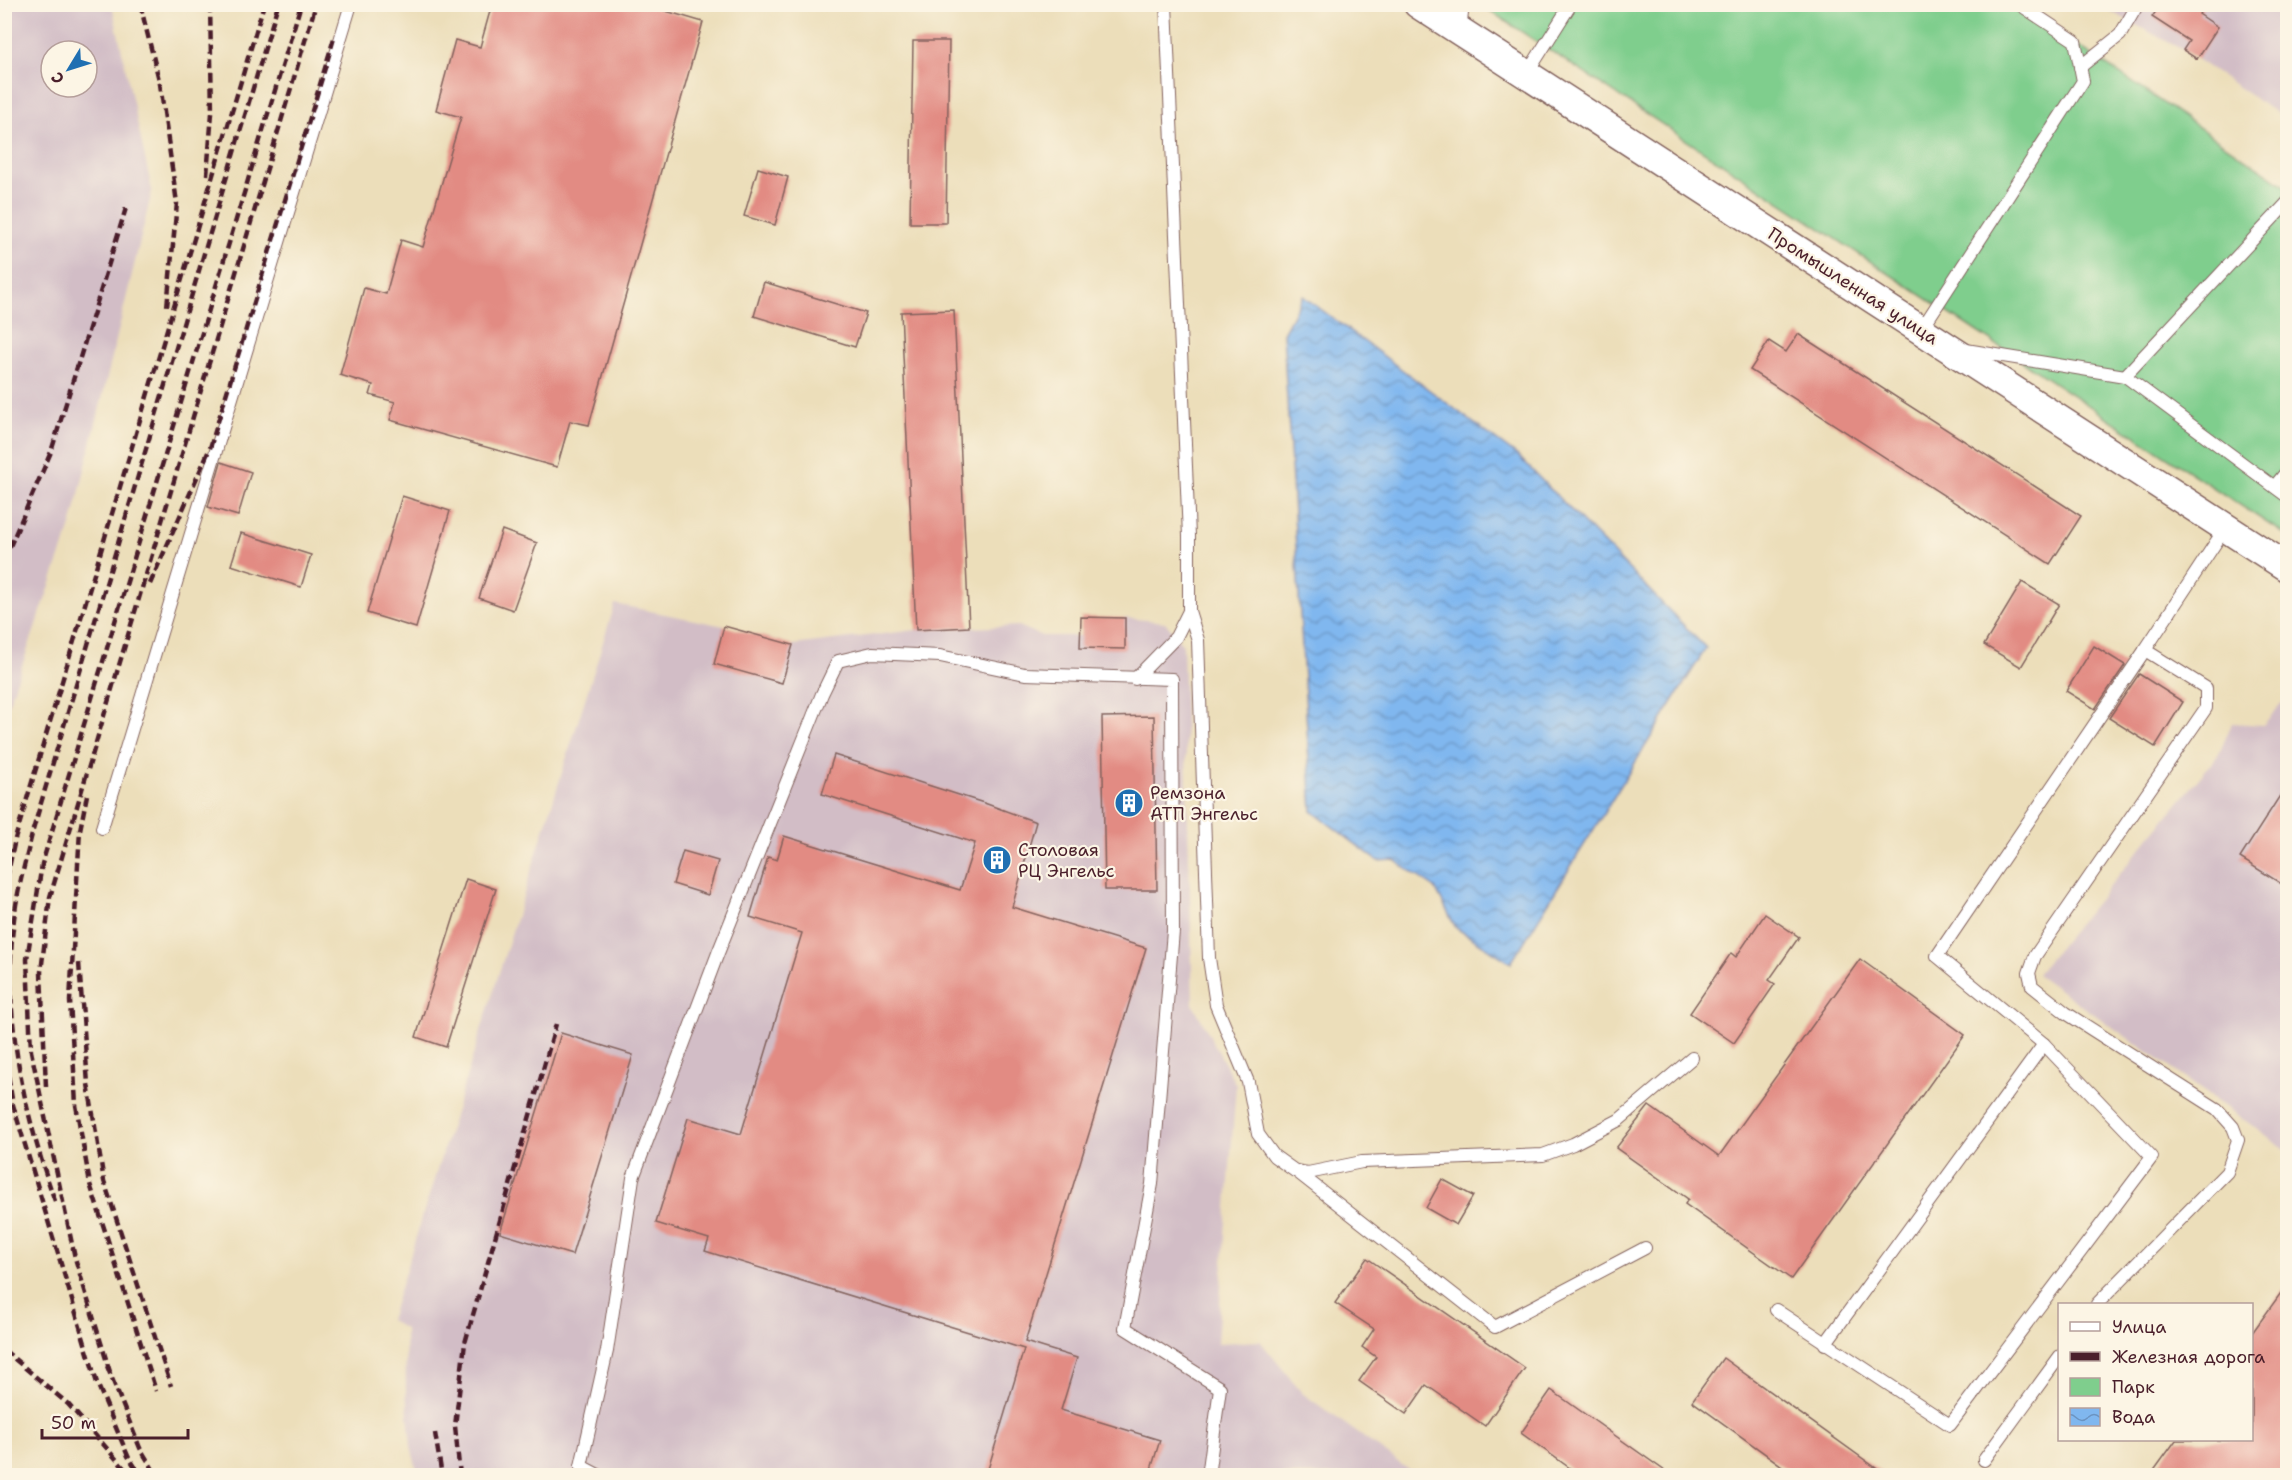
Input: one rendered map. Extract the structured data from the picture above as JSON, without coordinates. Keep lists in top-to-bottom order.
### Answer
{
  "streets": {
    "street": ["Промышленная улица"]
  },
  "places": {
    "building": ["Ремзона АТП Энгельс", "Столовая РЦ Энгельс"]
  },
  "legend": [
    "Улица",
    "Железная дорога",
    "Парк",
    "Вода"
  ],
  "scale_bar": "50 m",
  "north": "bottom left"
}
